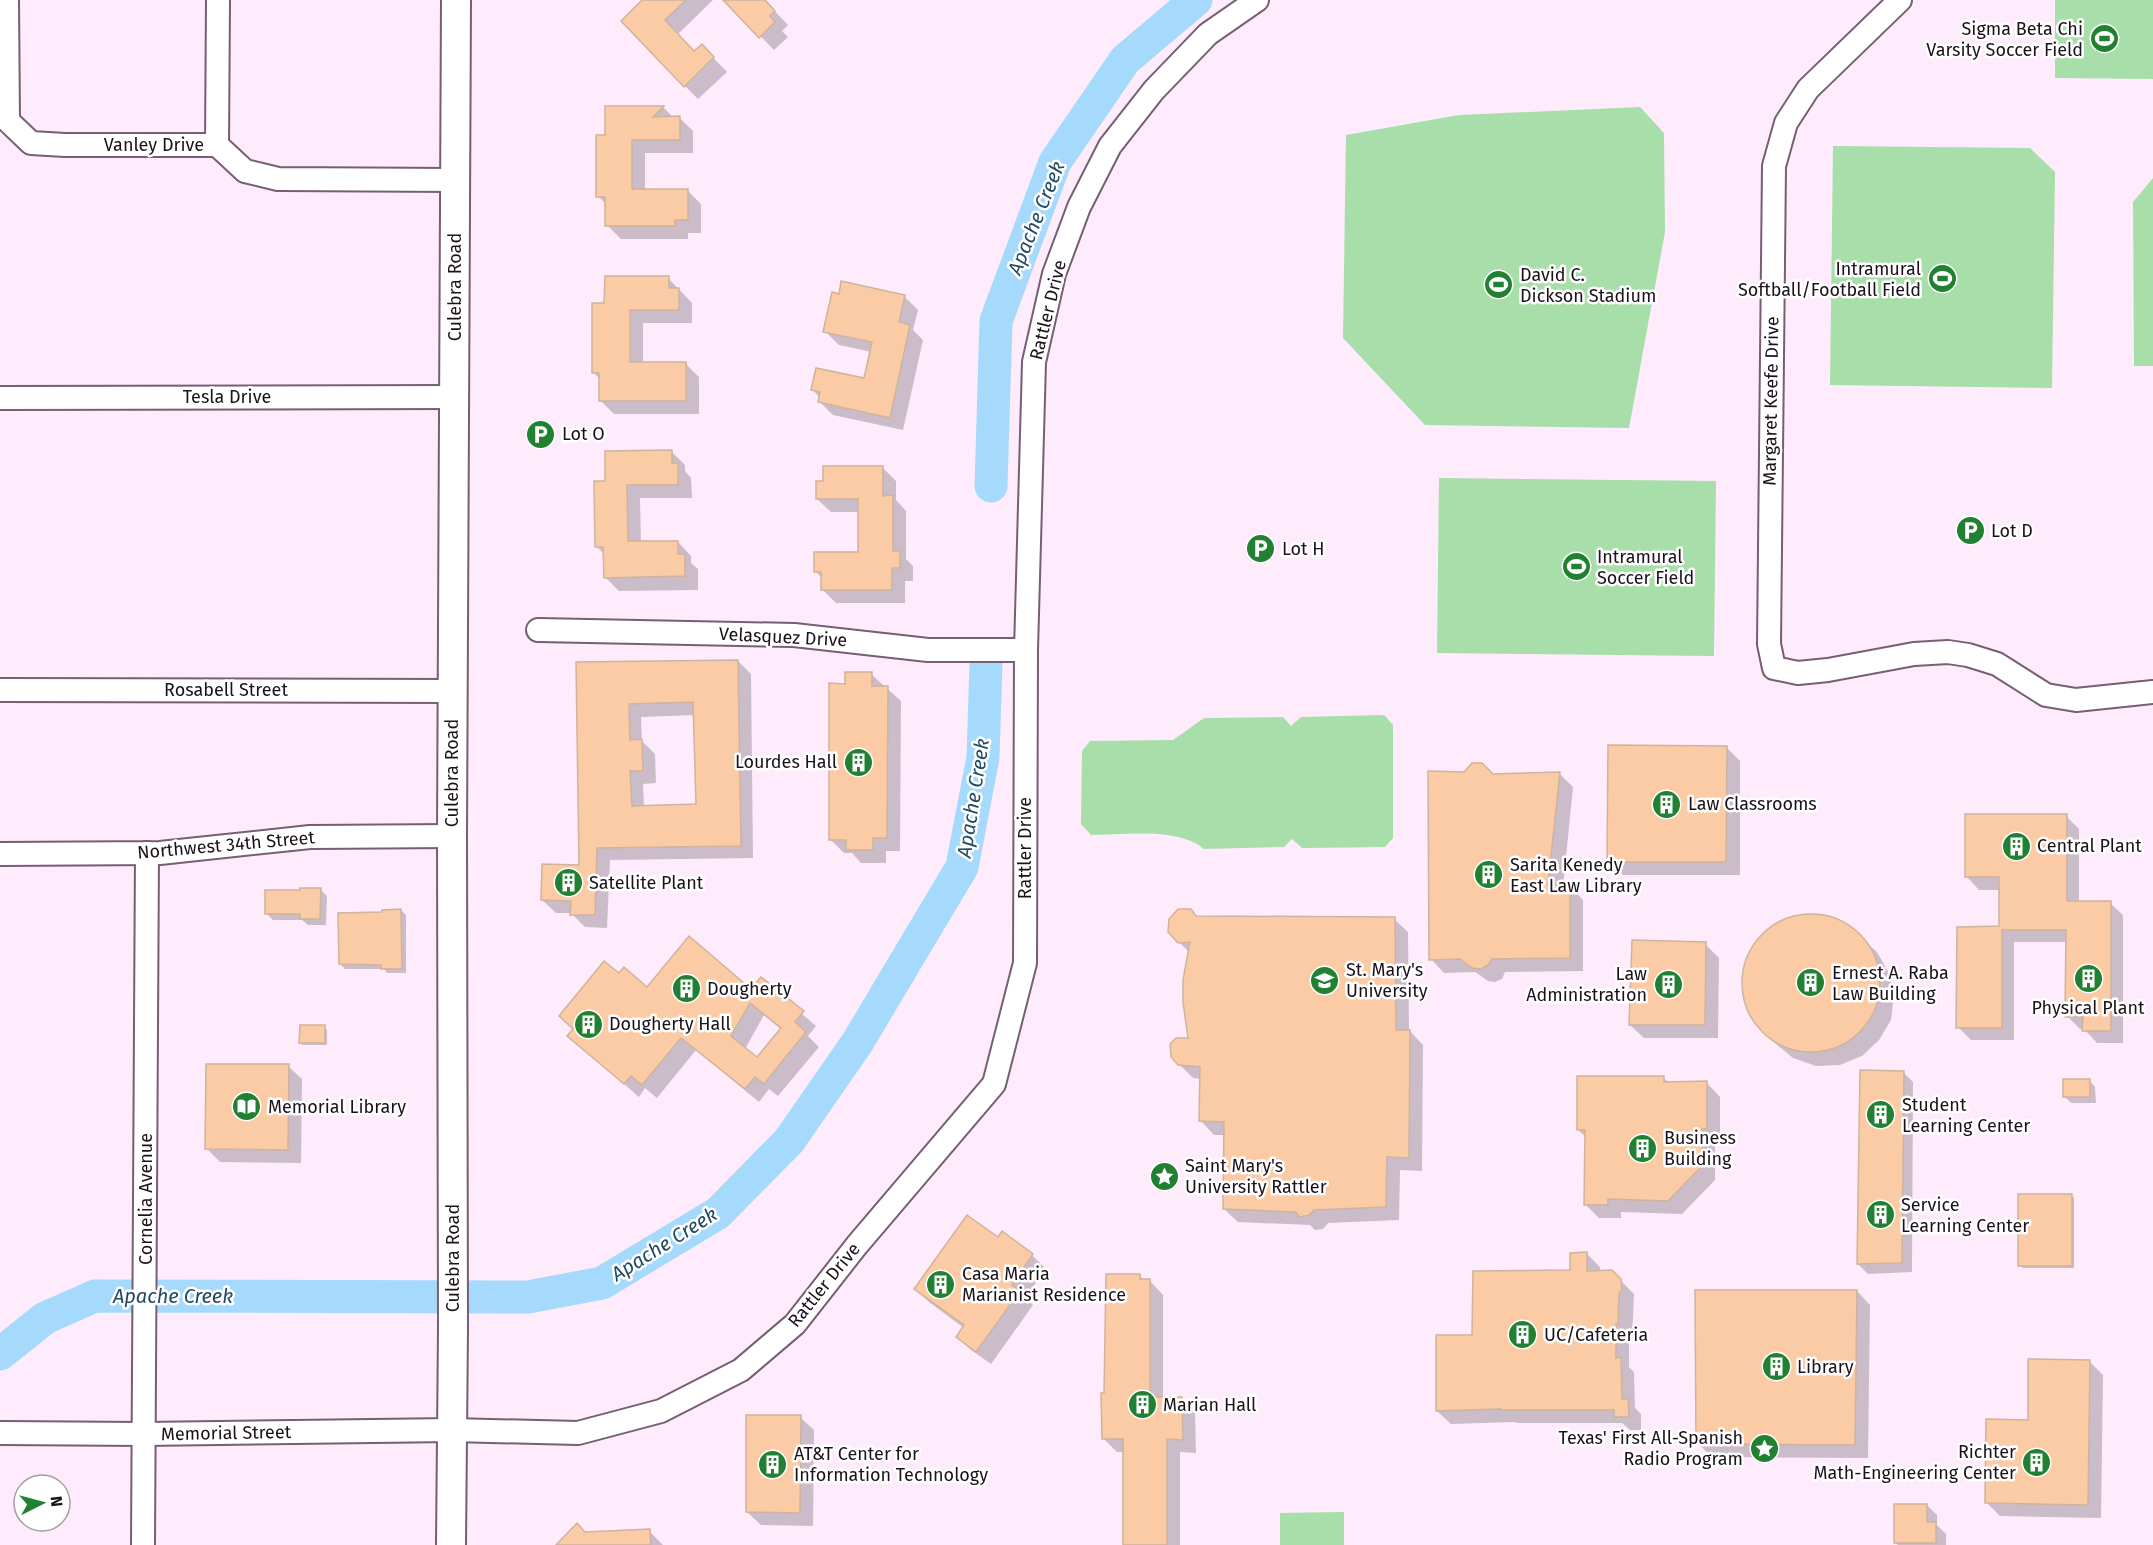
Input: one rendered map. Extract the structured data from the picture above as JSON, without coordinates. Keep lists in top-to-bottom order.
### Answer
{
  "streets": {
    "main road": ["Culebra Road"],
    "street": [
      "Vanley Drive",
      "Rattler Drive",
      "Tesla Drive",
      "Margaret Keefe Drive",
      "Velasquez Drive",
      "Rosabell Street",
      "Northwest 34th Street",
      "Cornelia Avenue",
      "Memorial Street"
    ]
  },
  "crossings": [
    ["Vanley Drive", "Culebra Road"],
    ["Culebra Road", "Rattler Drive"],
    ["Culebra Road", "Tesla Drive"],
    ["Culebra Road", "Rosabell Street"],
    ["Culebra Road", "Northwest 34th Street"],
    ["Culebra Road", "Memorial Street"],
    ["Rattler Drive", "Velasquez Drive"],
    ["Rattler Drive", "Memorial Street"],
    ["Northwest 34th Street", "Cornelia Avenue"],
    ["Cornelia Avenue", "Memorial Street"]
  ],
  "water": ["Apache Creek"],
  "places": {
    "sports": [
      "Sigma Beta Chi Varsity Soccer Field",
      "Intramural Softball/Football Field",
      "David C. Dickson Stadium",
      "Intramural Soccer Field"
    ],
    "parking": ["Lot O", "Lot D", "Lot H"],
    "building": [
      "Lourdes Hall",
      "Law Classrooms",
      "Central Plant",
      "Sarita Kenedy East Law Library",
      "Satellite Plant",
      "Physical Plant",
      "Ernest A. Raba Law Building",
      "Law Administration",
      "Dougherty",
      "Dougherty Hall",
      "Student Learning Center",
      "Business Building",
      "Service Learning Center",
      "Casa Maria Marianist Residence",
      "UC/Cafeteria",
      "Library",
      "Marian Hall",
      "Richter Math-Engineering Center",
      "AT&T Center for Information Technology"
    ],
    "school or university": ["St. Mary's University"],
    "library": ["Memorial Library"],
    "place": ["Saint Mary's University Rattler", "Texas' First All-Spanish Radio Program"]
  },
  "north": "right"
}
